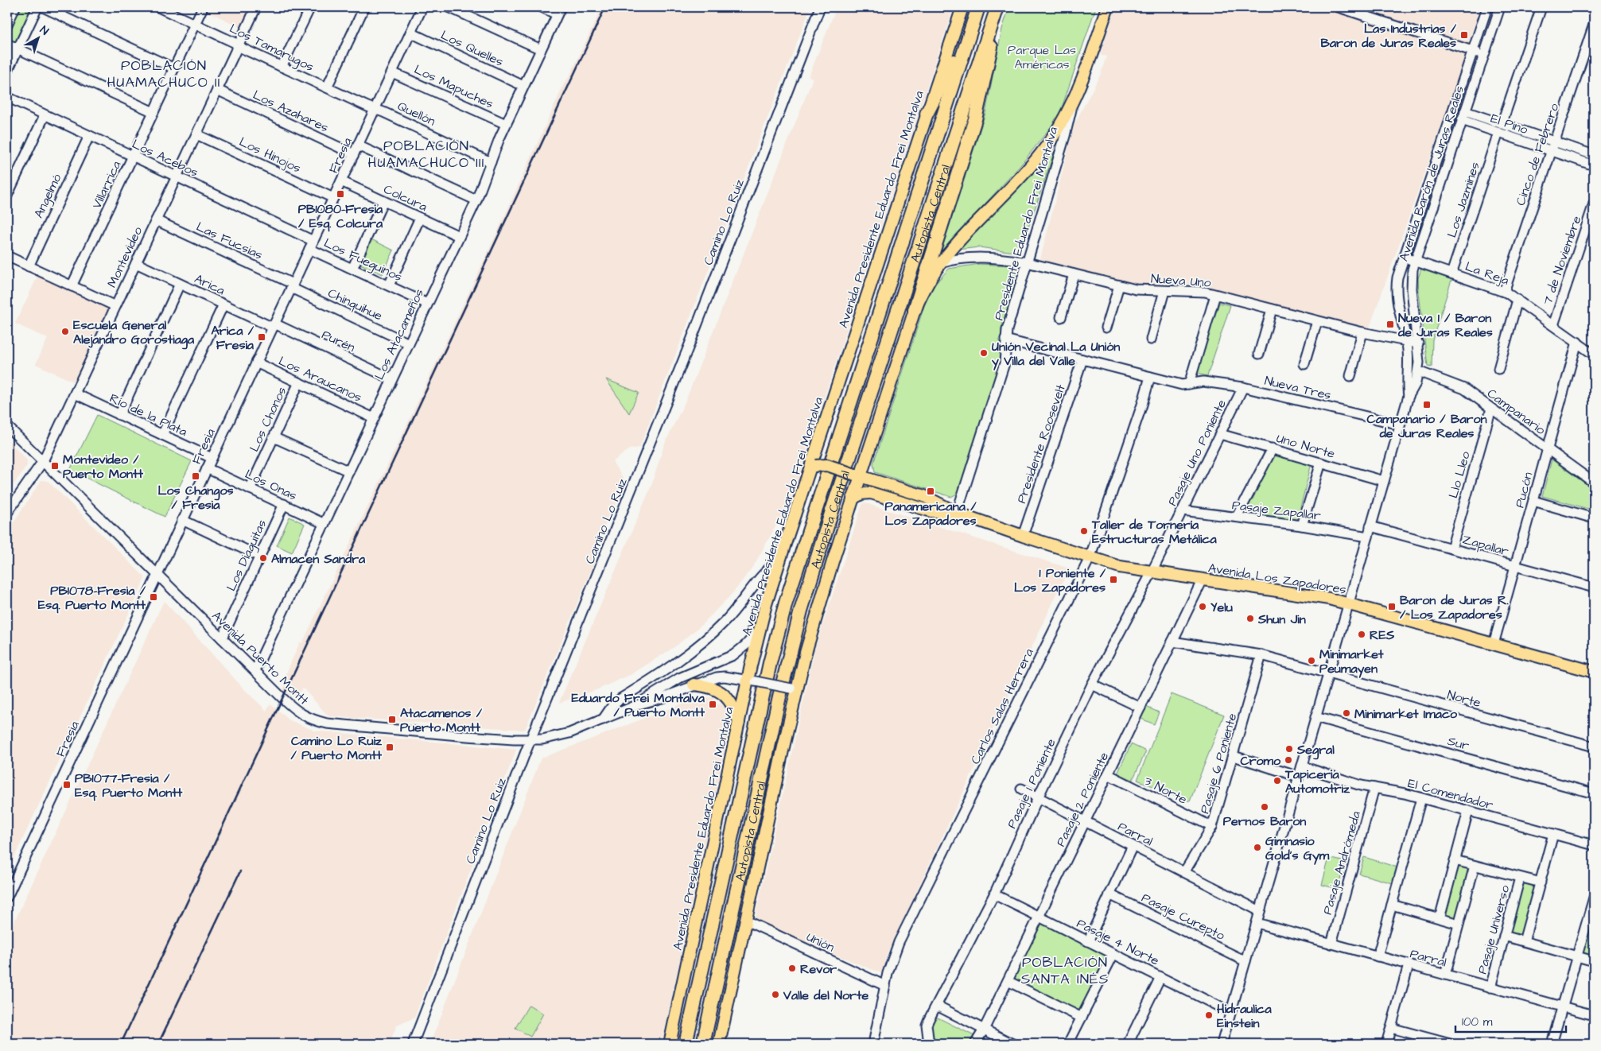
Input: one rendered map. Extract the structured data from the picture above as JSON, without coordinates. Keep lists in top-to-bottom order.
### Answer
{
  "streets": {
    "highway": ["Autopista Central"],
    "main road": ["Avenida Presidente Eduardo Frei Montalva", "Avenida Los Zapadores"],
    "street": [
      "Los Tamarugos",
      "Los Quelles",
      "Los Mapuches",
      "Los Azahares",
      "Quellón",
      "El Pino",
      "Los Hinojos",
      "Cinco de Febrero",
      "Fresia",
      "Los Acebos",
      "Avenida Barón de Juras Reales",
      "Villarrica",
      "Angelmó",
      "Colcura",
      "Los Jazmines",
      "Camino Lo Ruiz",
      "Presidente Eduardo Frei Montalva",
      "Las Fucsias",
      "Montevideo",
      "Los Fueguinos",
      "7 de Noviembre",
      "La Reja",
      "Nueva Uno",
      "Arica",
      "Chinquihue",
      "Los Atacameños",
      "Purén",
      "Los Araucanos",
      "Nueva Tres",
      "Campanario",
      "Río de la Plata",
      "Los Chonos",
      "Presidente Roosevelt",
      "Uno Norte",
      "Pasaje Uno Poniente",
      "Llo Lleo",
      "Los Onas",
      "Pucón",
      "Pasaje Zapallar",
      "Zapallar",
      "Los Diaguitas",
      "Avenida Puerto Montt",
      "Norte",
      "Carlos Salas Herrera",
      "Sur",
      "Pasaje 6 Poniente",
      "Pasaje 1 Poniente",
      "3 Norte",
      "El Comendador",
      "Pasaje 2 Poniente",
      "Parral",
      "Pasaje Andrómeda",
      "Pasaje Curepto",
      "Pasaje Universo",
      "Unión",
      "Pasaje 4 Norte"
    ]
  },
  "crossings": [
    ["Los Tamarugos", "Quellón"],
    ["Los Tamarugos", "Fresia"],
    ["Los Tamarugos", "Villarrica"],
    ["Los Tamarugos", "Montevideo"],
    ["Los Quelles", "Fresia"],
    ["Los Quelles", "Los Atacameños"],
    ["Los Mapuches", "Fresia"],
    ["Los Mapuches", "Los Atacameños"],
    ["Los Azahares", "Fresia"],
    ["Los Azahares", "Montevideo"],
    ["Quellón", "Fresia"],
    ["Quellón", "Los Atacameños"],
    ["El Pino", "Cinco de Febrero"],
    ["El Pino", "Avenida Barón de Juras Reales"],
    ["El Pino", "Los Jazmines"],
    ["Los Hinojos", "Fresia"],
    ["Los Hinojos", "Montevideo"],
    ["Cinco de Febrero", "La Reja"],
    ["Fresia", "Los Acebos"],
    ["Fresia", "Colcura"],
    ["Fresia", "Las Fucsias"],
    ["Fresia", "Los Fueguinos"],
    ["Fresia", "Arica"],
    ["Fresia", "Chinquihue"],
    ["Fresia", "Purén"],
    ["Fresia", "Los Araucanos"],
    ["Fresia", "Río de la Plata"],
    ["Fresia", "Los Onas"],
    ["Fresia", "Avenida Puerto Montt"],
    ["Los Acebos", "Villarrica"],
    ["Los Acebos", "Angelmó"],
    ["Los Acebos", "Montevideo"],
    ["Los Acebos", "Los Fueguinos"],
    ["Avenida Barón de Juras Reales", "La Reja"],
    ["Avenida Barón de Juras Reales", "Nueva Uno"],
    ["Avenida Barón de Juras Reales", "Nueva Tres"],
    ["Avenida Barón de Juras Reales", "Campanario"],
    ["Avenida Barón de Juras Reales", "Uno Norte"],
    ["Avenida Barón de Juras Reales", "Pasaje Zapallar"],
    ["Avenida Barón de Juras Reales", "Zapallar"],
    ["Avenida Barón de Juras Reales", "Avenida Los Zapadores"],
    ["Avenida Barón de Juras Reales", "Norte"],
    ["Avenida Barón de Juras Reales", "Sur"],
    ["Avenida Barón de Juras Reales", "El Comendador"],
    ["Avenida Barón de Juras Reales", "Parral"],
    ["Avenida Barón de Juras Reales", "Pasaje Curepto"],
    ["Avenida Barón de Juras Reales", "Pasaje 4 Norte"],
    ["Colcura", "Los Atacameños"],
    ["Los Jazmines", "La Reja"],
    ["Avenida Presidente Eduardo Frei Montalva", "Avenida Los Zapadores"],
    ["Avenida Presidente Eduardo Frei Montalva", "Avenida Puerto Montt"],
    ["Camino Lo Ruiz", "Avenida Puerto Montt"],
    ["Presidente Eduardo Frei Montalva", "Nueva Uno"],
    ["Presidente Eduardo Frei Montalva", "Nueva Tres"],
    ["Presidente Eduardo Frei Montalva", "Avenida Los Zapadores"],
    ["Las Fucsias", "Montevideo"],
    ["Las Fucsias", "Chinquihue"],
    ["Montevideo", "Arica"],
    ["Montevideo", "Río de la Plata"],
    ["Montevideo", "Avenida Puerto Montt"],
    ["Los Fueguinos", "Los Atacameños"],
    ["7 de Noviembre", "La Reja"],
    ["La Reja", "Pucón"],
    ["Arica", "Purén"],
    ["Chinquihue", "Los Atacameños"],
    ["Los Atacameños", "Purén"],
    ["Los Atacameños", "Los Araucanos"],
    ["Los Atacameños", "Los Onas"],
    ["Los Atacameños", "Avenida Puerto Montt"],
    ["Los Araucanos", "Los Chonos"],
    ["Nueva Tres", "Presidente Roosevelt"],
    ["Nueva Tres", "Pasaje Uno Poniente"],
    ["Nueva Tres", "Carlos Salas Herrera"],
    ["Campanario", "Llo Lleo"],
    ["Campanario", "Pucón"],
    ["Los Chonos", "Los Onas"],
    ["Presidente Roosevelt", "Avenida Los Zapadores"],
    ["Uno Norte", "Pasaje Uno Poniente"],
    ["Pasaje Uno Poniente", "Pasaje Zapallar"],
    ["Pasaje Uno Poniente", "Avenida Los Zapadores"],
    ["Pasaje Uno Poniente", "Pasaje 1 Poniente"],
    ["Llo Lleo", "Zapallar"],
    ["Los Onas", "Los Diaguitas"],
    ["Pucón", "Zapallar"],
    ["Pucón", "Avenida Los Zapadores"],
    ["Los Diaguitas", "Avenida Puerto Montt"],
    ["Avenida Los Zapadores", "Carlos Salas Herrera"],
    ["Avenida Los Zapadores", "Pasaje 1 Poniente"],
    ["Avenida Los Zapadores", "Pasaje 2 Poniente"],
    ["Norte", "Pasaje 6 Poniente"],
    ["Norte", "Pasaje 2 Poniente"],
    ["Carlos Salas Herrera", "Unión"],
    ["Pasaje 6 Poniente", "3 Norte"],
    ["Pasaje 6 Poniente", "Parral"],
    ["Pasaje 1 Poniente", "Parral"],
    ["Pasaje 1 Poniente", "Pasaje 4 Norte"],
    ["3 Norte", "Pasaje 2 Poniente"],
    ["El Comendador", "Pasaje Andrómeda"],
    ["Pasaje 2 Poniente", "Parral"],
    ["Pasaje 2 Poniente", "Pasaje 4 Norte"],
    ["Parral", "Pasaje Andrómeda"],
    ["Parral", "Pasaje Universo"]
  ],
  "districts": ["POBLACIÓN HUAMACHUCO II", "POBLACIÓN HUAMACHUCO III", "POBLACIÓN SANTA INÉS"],
  "parks": ["Parque Las Américas"],
  "places": {
    "transit": [
      "Las Industrias / Baron de Juras Reales",
      "PB1080-Fresia / Esq. Colcura",
      "Nueva 1 / Baron de Juras Reales",
      "Arica / Fresia",
      "Campanario / Baron de Juras Reales",
      "Montevideo / Puerto Montt",
      "Los Changos / Fresia",
      "Panamericana / Los Zapadores",
      "1 Poniente / Los Zapadores",
      "PB1078-Fresia / Esq. Puerto Montt",
      "Baron de Juras R. / Los Zapadores",
      "Eduardo Frei Montalva / Puerto Montt",
      "Atacamenos / Puerto Montt",
      "Camino Lo Ruiz / Puerto Montt",
      "PB1077-Fresia / Esq. Puerto Montt"
    ],
    "other": [
      "Escuela General Alejandro Gorostiaga",
      "Unión Vecinal La Unión y Villa del Valle",
      "Taller de Tornería Estructuras Metálica",
      "Almacen Sandra",
      "Yelu",
      "Shun Jin",
      "RES",
      "Minimarket Peumayen",
      "Minimarket Imaco",
      "Segral",
      "Cromo",
      "Tapiceria Automotriz",
      "Pernos Baron",
      "Gimnasio Gold's Gym",
      "Revor",
      "Valle del Norte",
      "Hidraulica Einstein"
    ]
  },
  "scale_bar": "100 m",
  "north": "top right"
}
